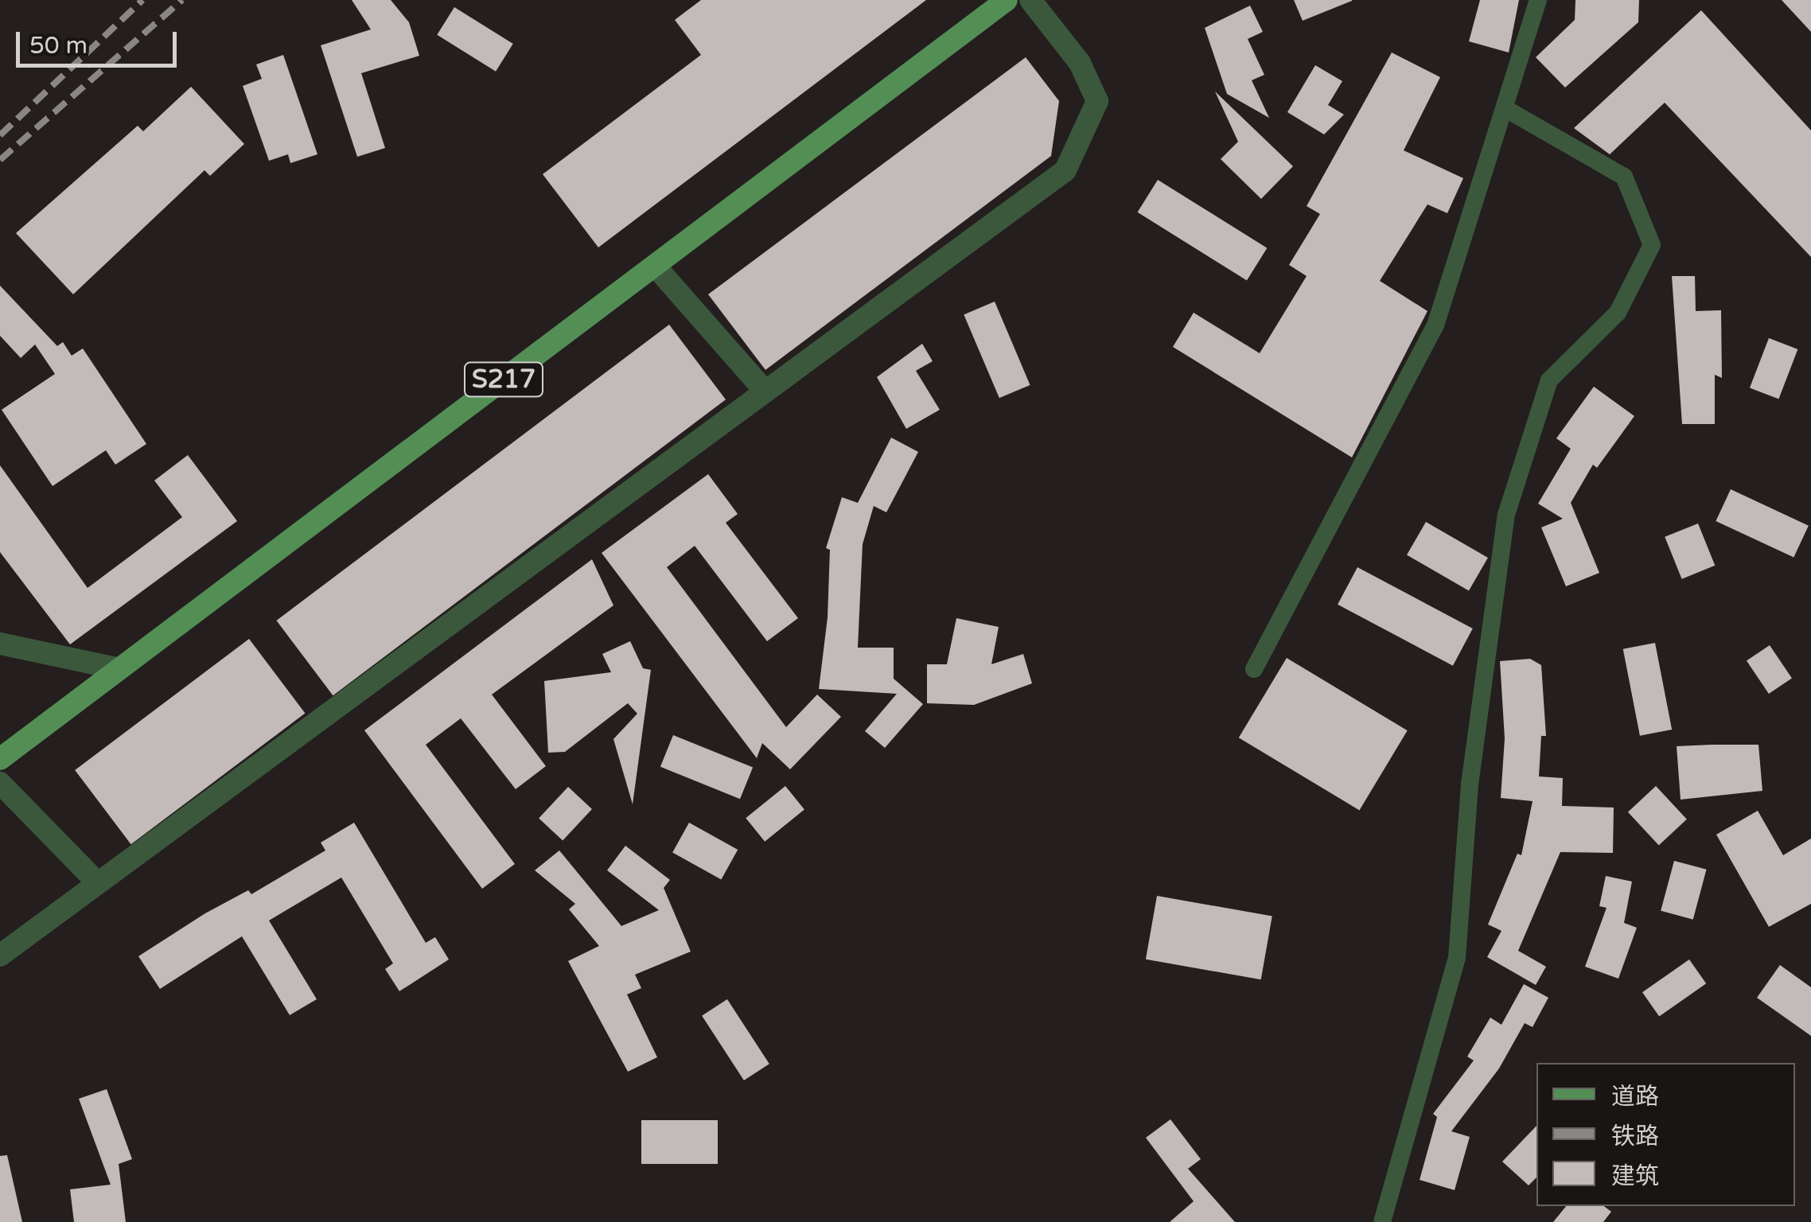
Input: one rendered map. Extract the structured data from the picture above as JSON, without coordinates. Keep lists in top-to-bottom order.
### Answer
{
  "streets": {
    "main road": ["S217"]
  },
  "legend": ["道路", "铁路", "建筑"],
  "scale_bar": "50 m"
}
